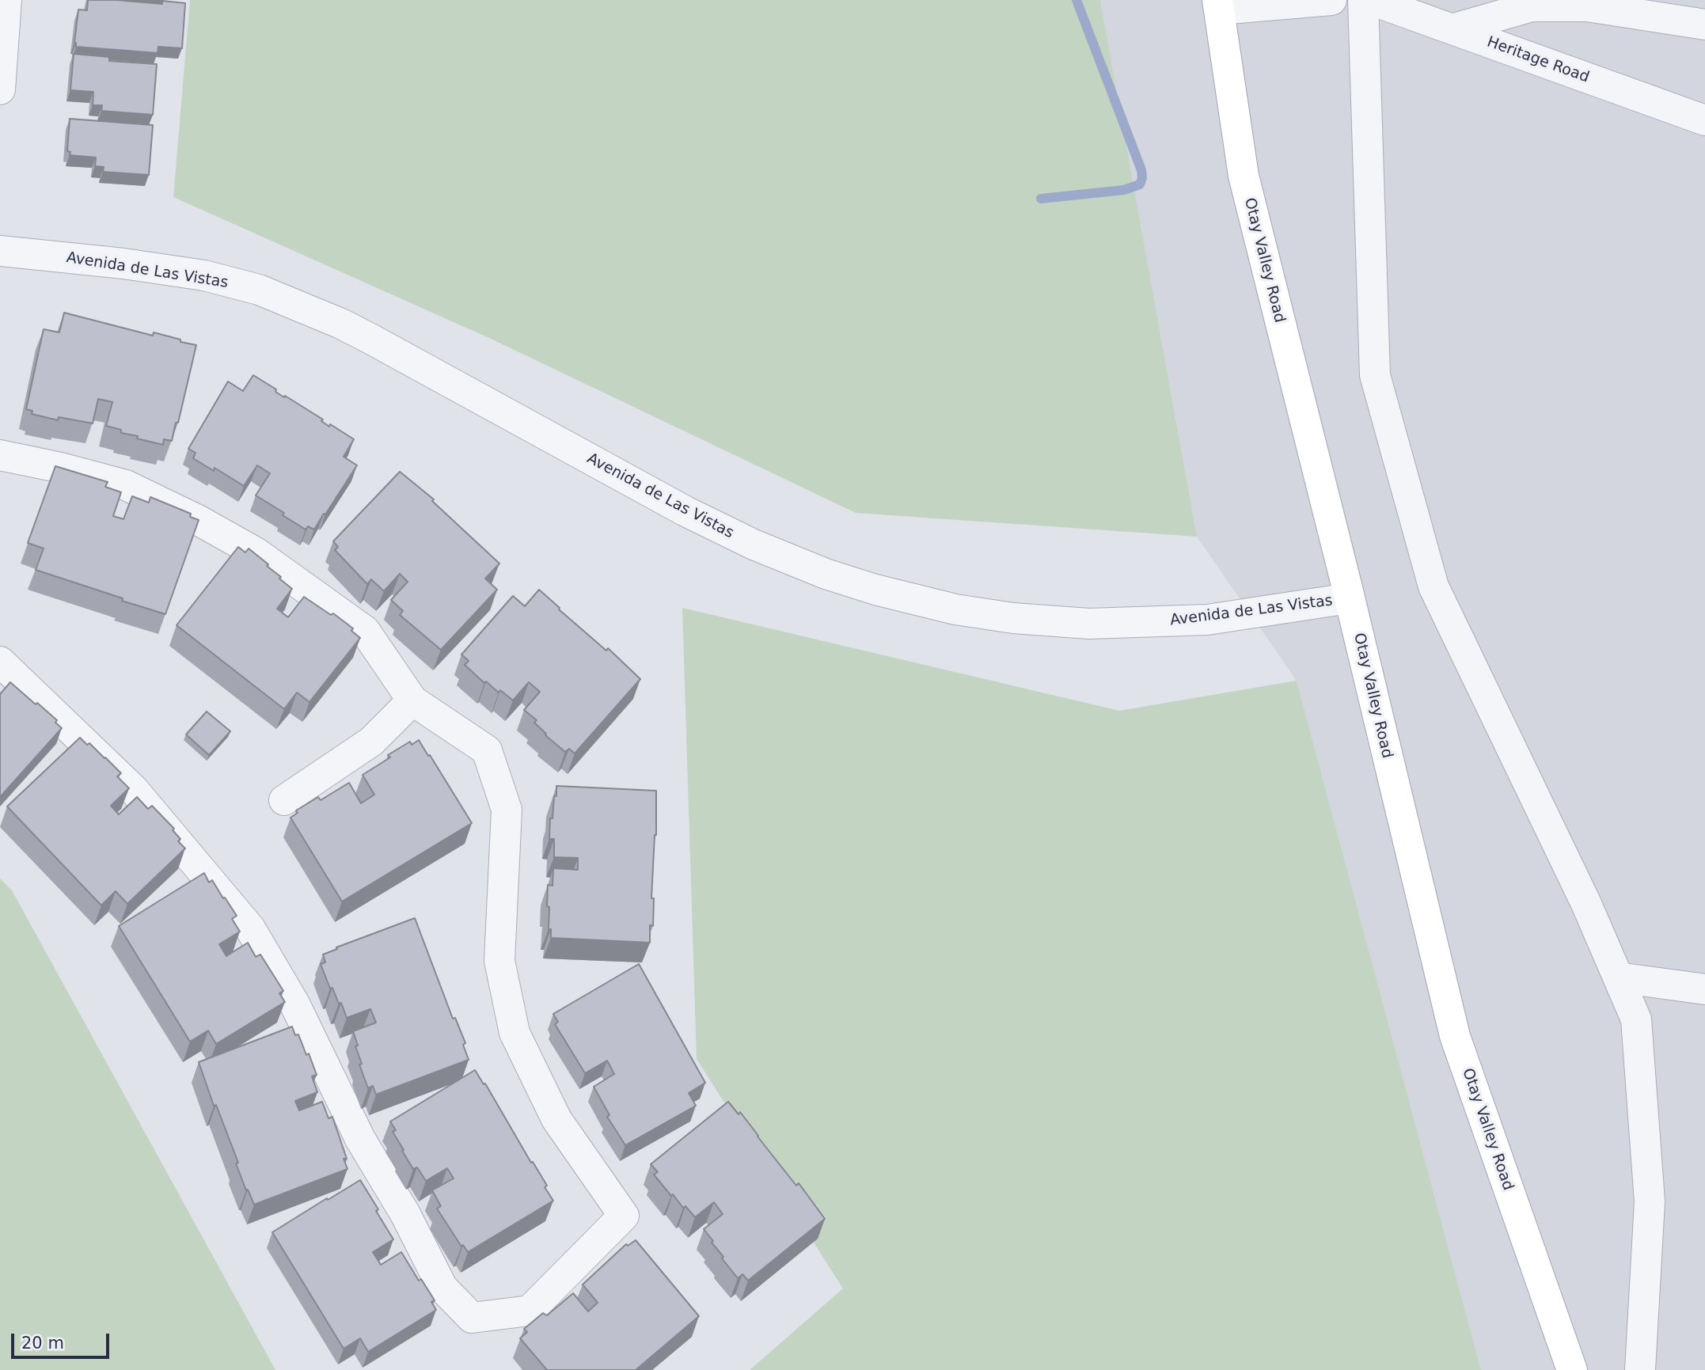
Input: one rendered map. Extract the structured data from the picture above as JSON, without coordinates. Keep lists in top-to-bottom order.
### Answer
{
  "streets": {
    "main road": ["Otay Valley Road"],
    "street": ["Heritage Road", "Avenida de Las Vistas"]
  },
  "crossings": [
    ["Otay Valley Road", "Avenida de Las Vistas"]
  ],
  "scale_bar": "20 m"
}
